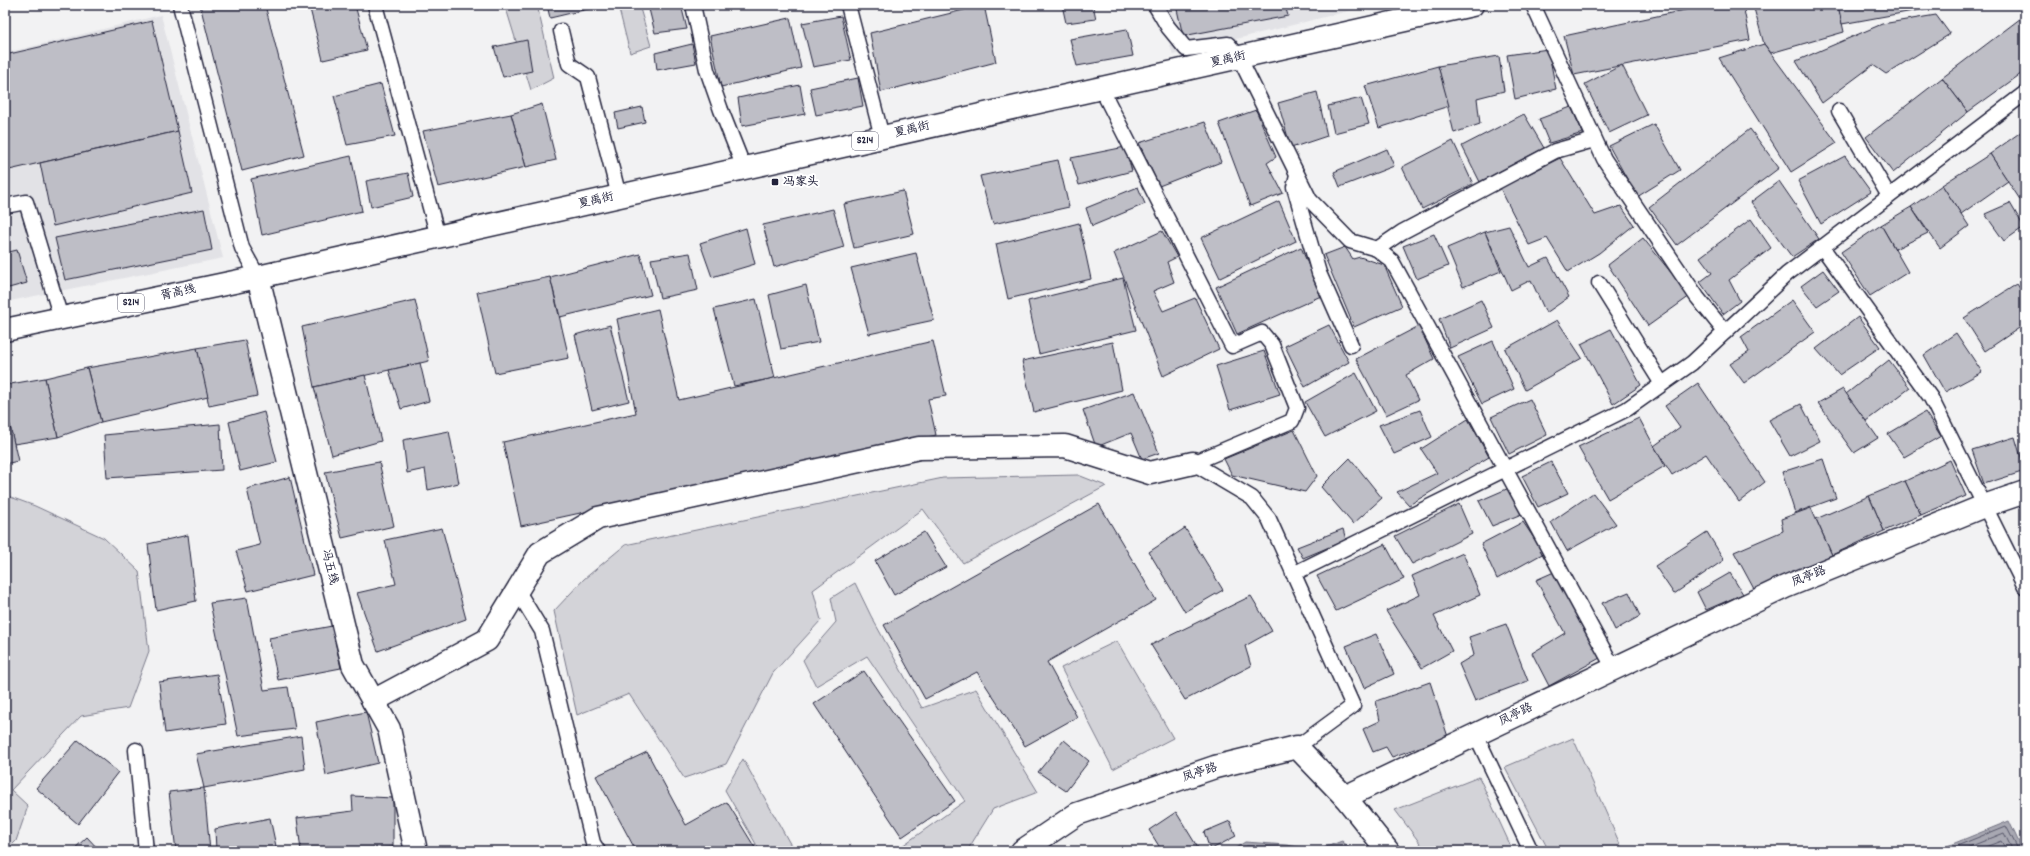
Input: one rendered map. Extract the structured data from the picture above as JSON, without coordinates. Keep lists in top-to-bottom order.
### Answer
{
  "streets": {
    "street": [
      "夏禹街",
      "S214",
      "胥高线",
      "冯五线",
      "凤亭路"
    ]
  },
  "crossings": [
    ["夏禹街", "胥高线"],
    ["夏禹街", "冯五线"],
    ["胥高线", "冯五线"]
  ],
  "places": {
    "transit": ["冯家头"]
  }
}
